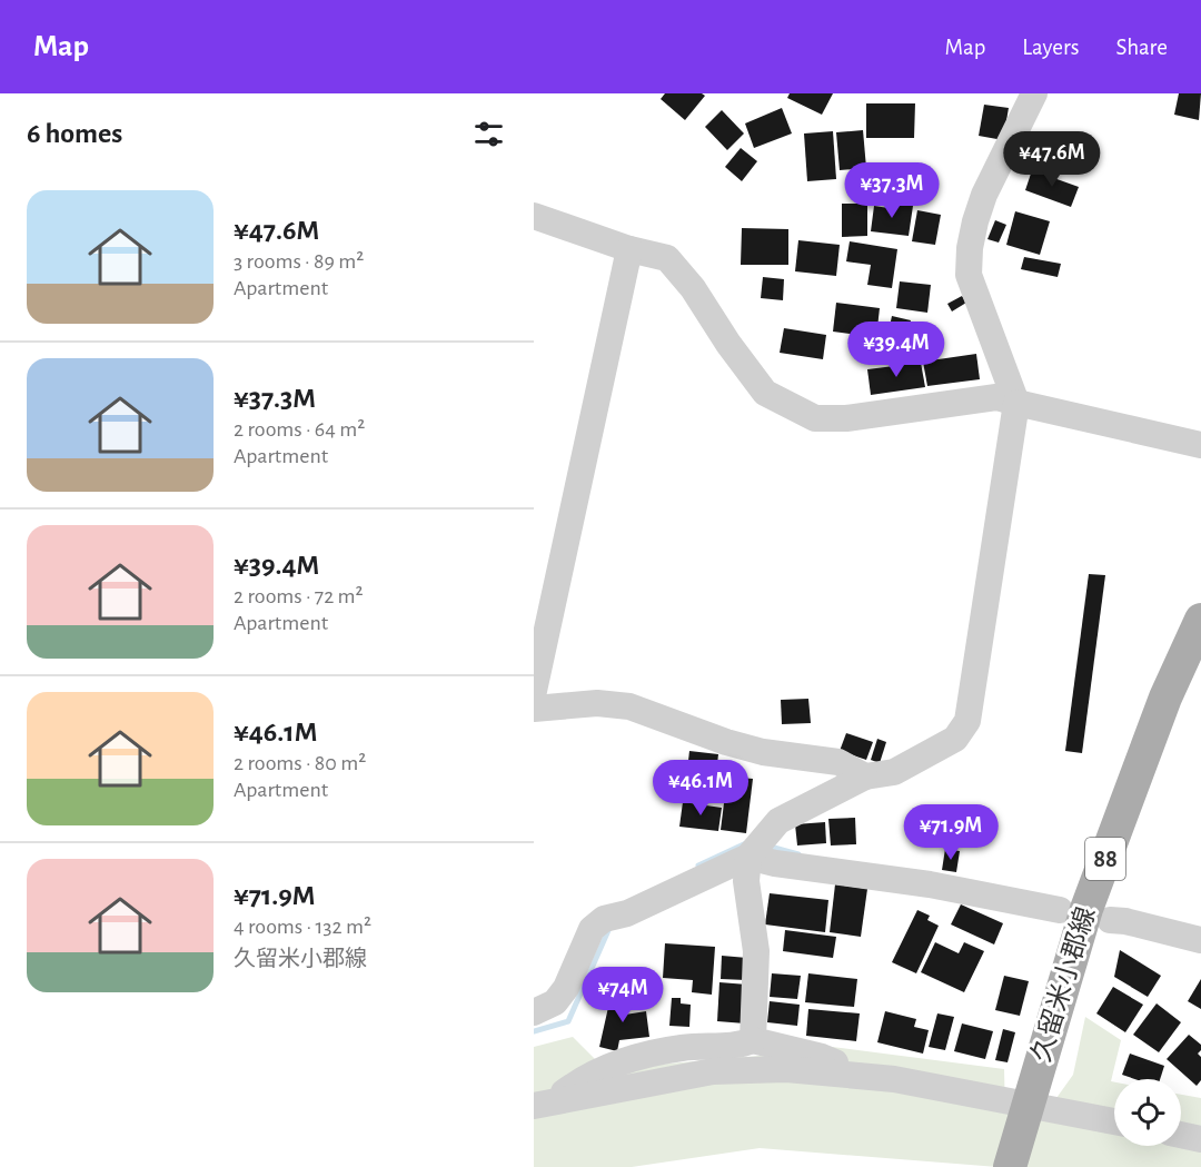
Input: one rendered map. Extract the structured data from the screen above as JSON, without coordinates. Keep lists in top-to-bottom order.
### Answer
{
  "streets": {
    "main road": ["88", "久留米小郡線"]
  },
  "page": {
    "header": "Map",
    "nav": ["Map", "Layers", "Share"],
    "heading": "6 homes",
    "price": [
      "¥47.6M",
      "¥37.3M",
      "¥39.4M",
      "¥46.1M",
      "¥71.9M",
      "¥74M"
    ],
    "list": [
      {
        "name": "¥47.6M",
        "note": "3 rooms · 89 m² · Apartment"
      },
      {
        "name": "¥37.3M",
        "note": "2 rooms · 64 m² · Apartment"
      },
      {
        "name": "¥39.4M",
        "note": "2 rooms · 72 m² · Apartment"
      },
      {
        "name": "¥46.1M",
        "note": "2 rooms · 80 m² · Apartment"
      },
      {
        "name": "¥71.9M",
        "note": "4 rooms · 132 m² · 久留米小郡線"
      }
    ]
  }
}
